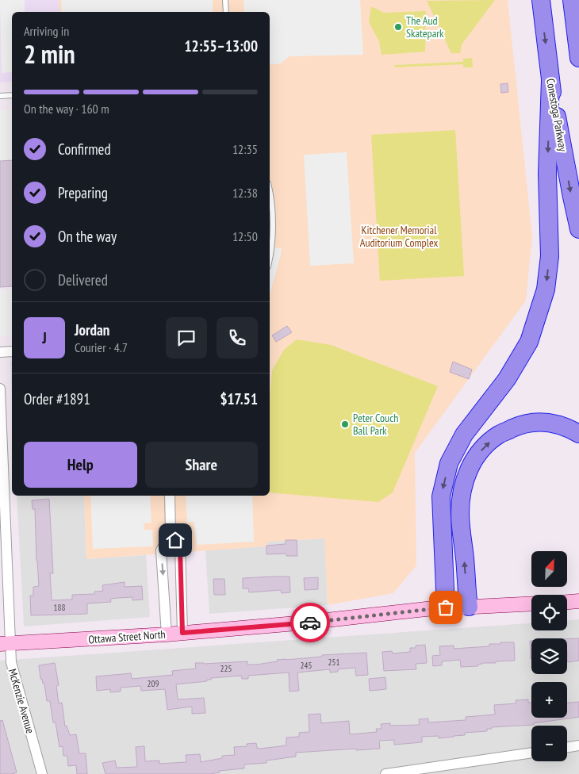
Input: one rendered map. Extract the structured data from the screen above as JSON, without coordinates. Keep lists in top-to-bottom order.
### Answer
{
  "streets": {
    "highway": ["Conestoga Parkway"],
    "main road": ["Ottawa Street North"],
    "street": ["McKenzie Avenue"]
  },
  "crossings": [
    ["Ottawa Street North", "McKenzie Avenue"]
  ],
  "parks": ["Kitchener Memorial Auditorium Complex"],
  "places": ["The Aud Skatepark", "Peter Couch Ball Park"],
  "house_numbers": [
    "188",
    "251",
    "245",
    "225",
    "209"
  ],
  "north": "top right",
  "page": {
    "heading": ["2 min", "Arriving in", "12:55–13:00"],
    "panel": [
      "Jordan",
      "Courier · 4.7",
      "Order #1891",
      "$17.51"
    ],
    "bar": "On the way · 160 m",
    "list": [
      ["Confirmed", "12:35"],
      ["Preparing", "12:38"],
      ["On the way", "12:50"],
      "Delivered"
    ],
    "round": "J",
    "buttons": ["Help", "Share"],
    "map_buttons": ["+", "−"]
  }
}
